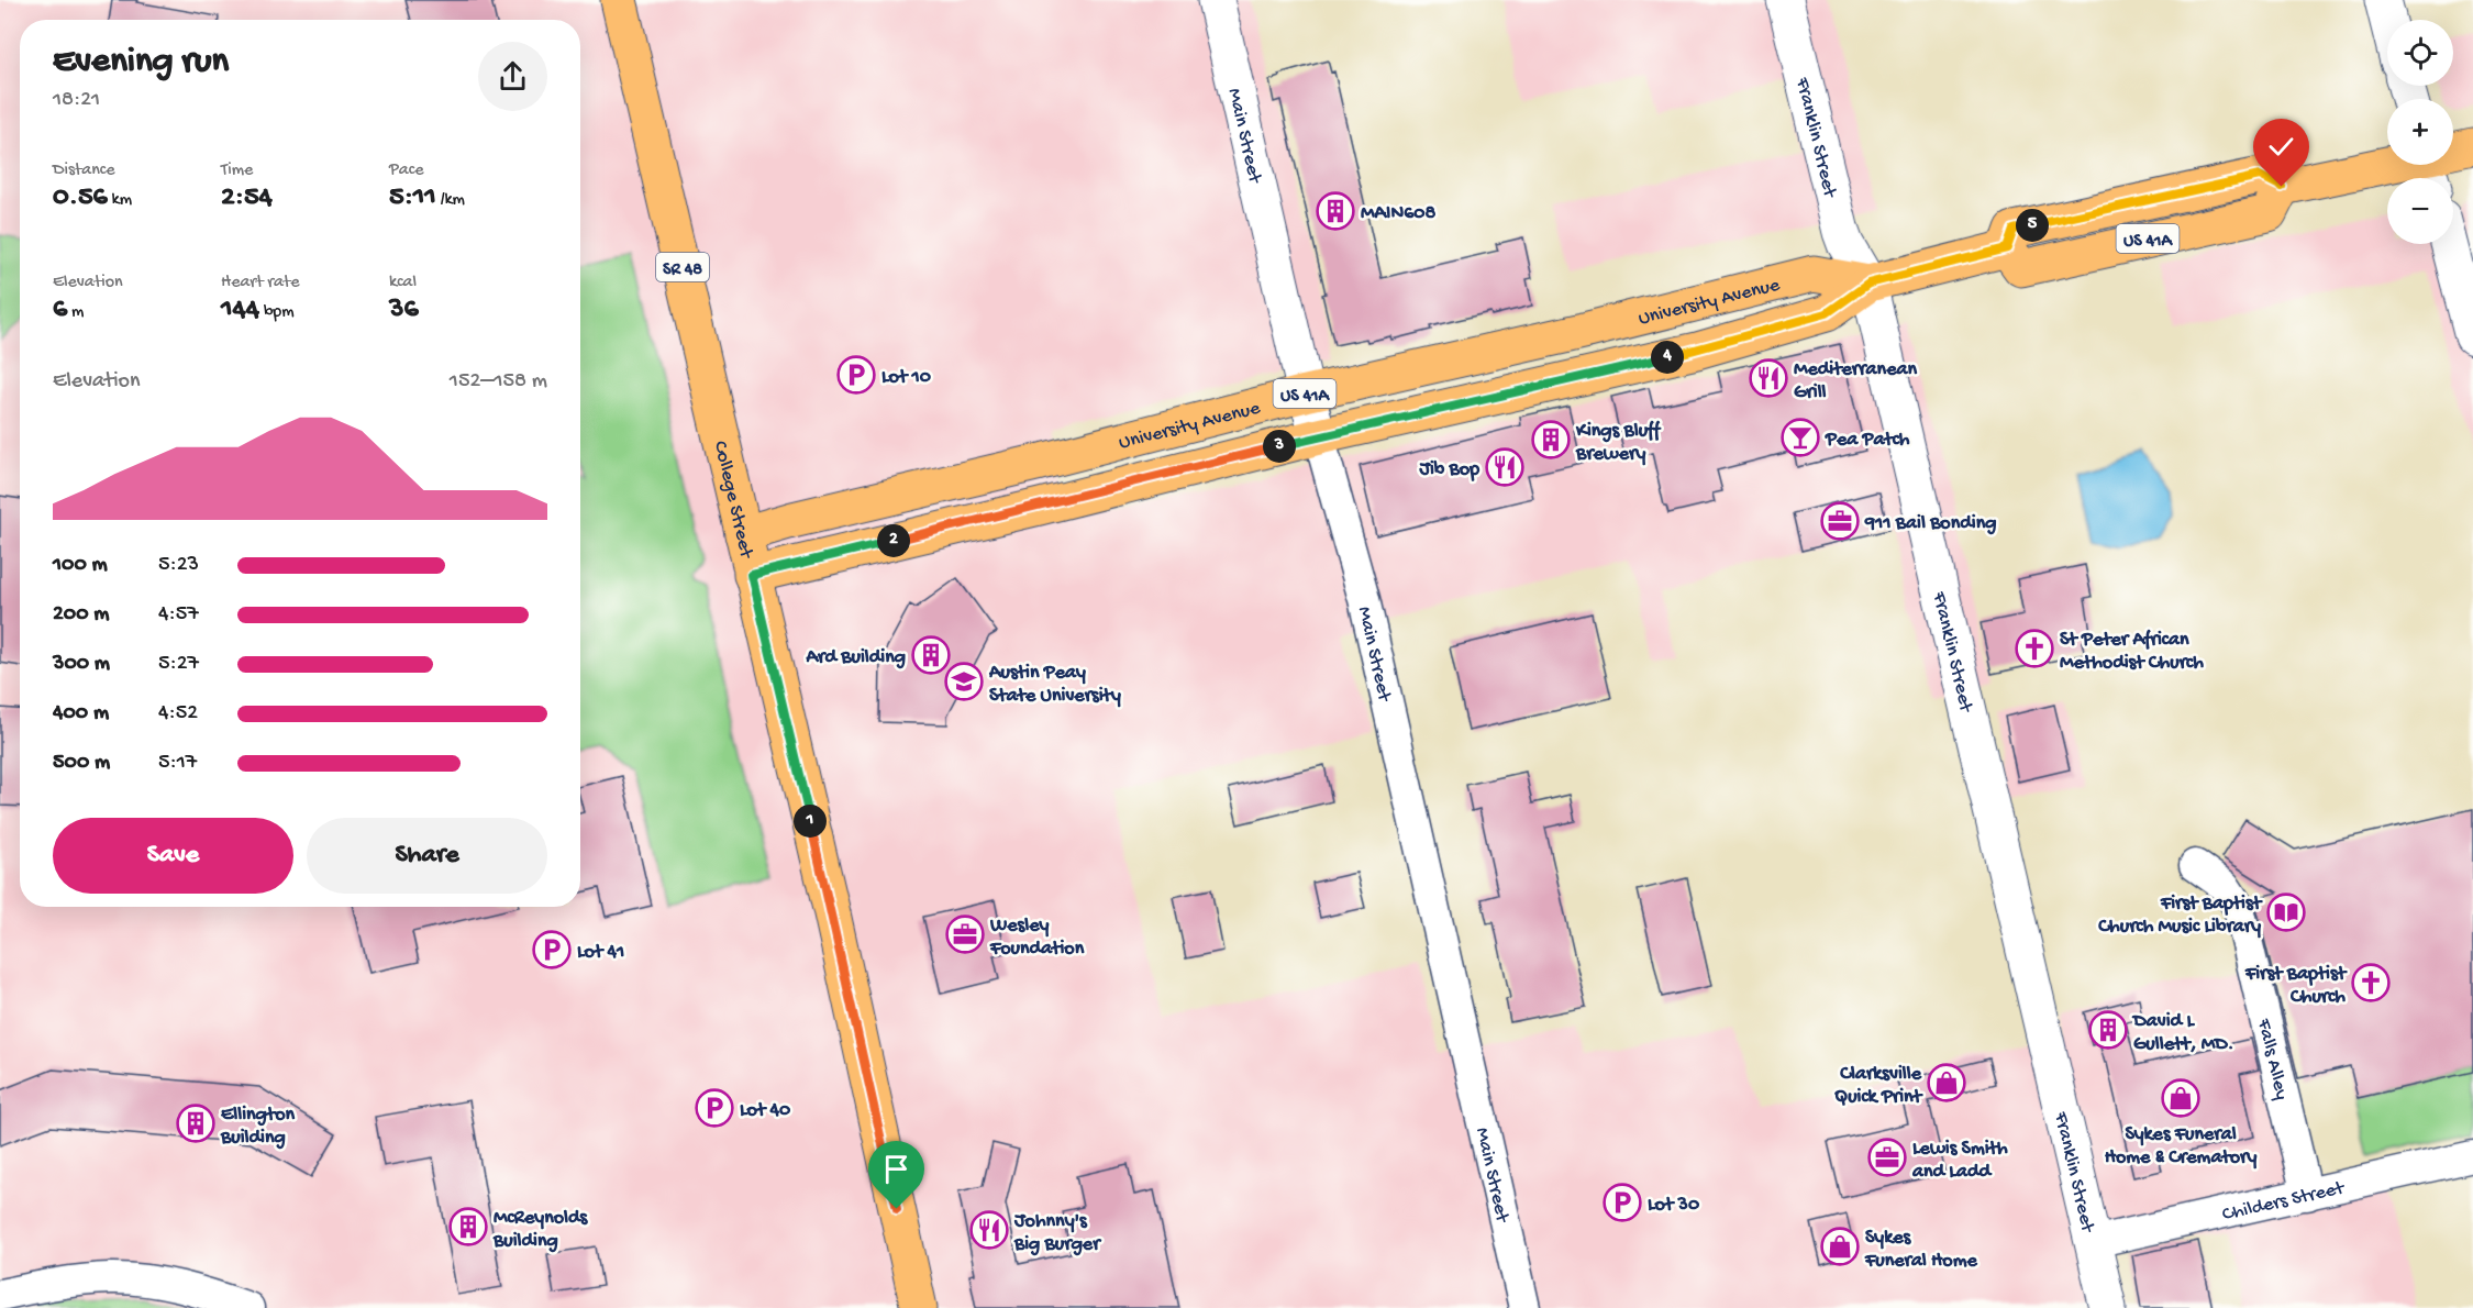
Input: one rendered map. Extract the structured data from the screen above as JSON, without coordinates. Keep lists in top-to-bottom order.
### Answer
{
  "streets": {
    "main road": [
      "US 41A",
      "SR 48",
      "University Avenue",
      "College Street"
    ],
    "street": [
      "Main Street",
      "Franklin Street",
      "Falls Alley",
      "Childers Street"
    ]
  },
  "crossings": [
    ["Main Street", "University Avenue"],
    ["Franklin Street", "University Avenue"],
    ["Franklin Street", "Childers Street"],
    ["University Avenue", "College Street"],
    ["Falls Alley", "Childers Street"]
  ],
  "places": {
    "building": [
      "MAIN608",
      "Kings Bluff Brewery",
      "Ard Building",
      "David L Gullett, MD.",
      "Ellington Building",
      "McReynolds Building"
    ],
    "parking": [
      "Lot 10",
      "Lot 41",
      "Lot 40",
      "Lot 30"
    ],
    "restaurant": ["Mediterranean Grill", "Jib Bop", "Johnny's Big Burger"],
    "bar": ["Pea Patch"],
    "office": ["911 Bail Bonding", "Wesley Foundation", "Lewis Smith and Ladd"],
    "church": ["St Peter African Methodist Church", "First Baptist Church"],
    "school or university": ["Austin Peay State University"],
    "library": ["First Baptist Church Music Library"],
    "shop": ["Clarksville Quick Print", "Sykes Funeral Home & Crematory", "Sykes Funeral Home"]
  },
  "page": {
    "map_buttons": ["+", "−"],
    "heading": ["Evening run", "18:21"],
    "stats": [
      ["Distance", "0.56 km"],
      ["Time", "2:54"],
      ["Pace", "5:11 /km"],
      ["Elevation", "6 m"],
      ["Heart rate", "144 bpm"],
      ["kcal", "36"]
    ],
    "pins": [
      "5",
      "4",
      "3",
      "2",
      "1"
    ],
    "chart": ["Elevation", "152–158 m"],
    "list": [
      {
        "name": "100 m",
        "note": "5:23"
      },
      {
        "name": "200 m",
        "note": "4:57"
      },
      {
        "name": "300 m",
        "note": "5:27"
      },
      {
        "name": "400 m",
        "note": "4:52"
      },
      {
        "name": "500 m",
        "note": "5:17"
      }
    ],
    "buttons": ["Save", "Share"]
  }
}
